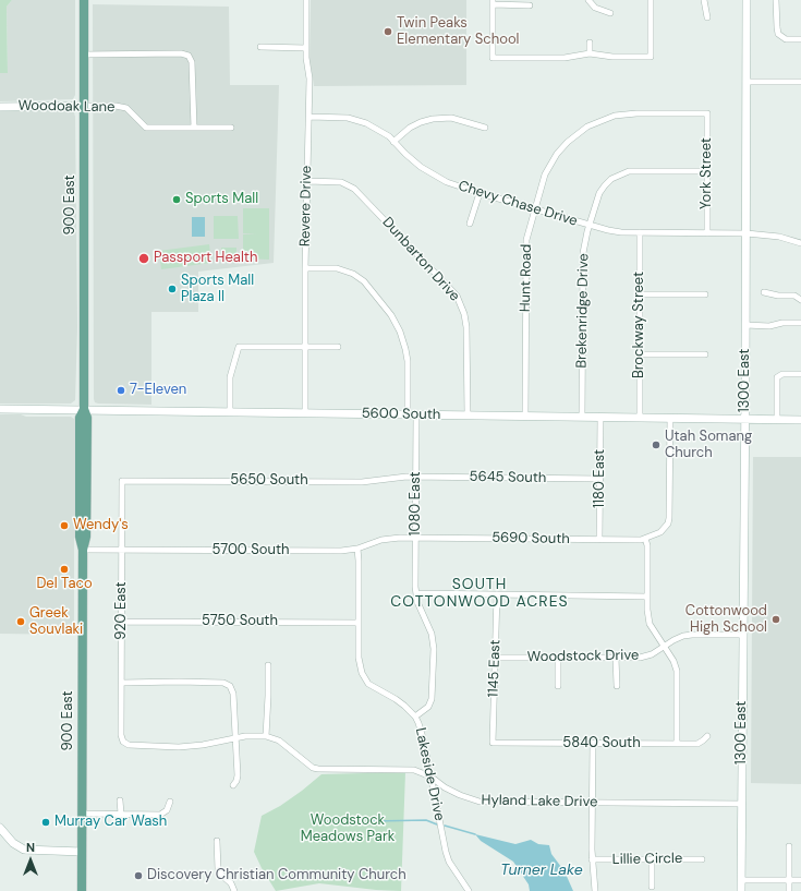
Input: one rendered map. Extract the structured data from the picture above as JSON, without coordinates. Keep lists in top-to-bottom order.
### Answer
{
  "streets": {
    "main road": [
      "Woodoak Lane",
      "900 East",
      "1300 East",
      "5600 South"
    ],
    "street": [
      "York Street",
      "Chevy Chase Drive",
      "Revere Drive",
      "Dunbarton Drive",
      "Hunt Road",
      "Brekenridge Drive",
      "Brockway Street",
      "5645 South",
      "1180 East",
      "5650 South",
      "1080 East",
      "5690 South",
      "5700 South",
      "920 East",
      "5750 South",
      "Woodstock Drive",
      "1145 East",
      "5840 South",
      "Lakeside Drive",
      "Hyland Lake Drive",
      "Lillie Circle"
    ]
  },
  "crossings": [
    ["Woodoak Lane", "900 East"],
    ["York Street", "Chevy Chase Drive"],
    ["York Street", "Hunt Road"],
    ["York Street", "Brekenridge Drive"],
    ["Chevy Chase Drive", "Revere Drive"],
    ["Chevy Chase Drive", "Hunt Road"],
    ["Chevy Chase Drive", "Brekenridge Drive"],
    ["Chevy Chase Drive", "Brockway Street"],
    ["Chevy Chase Drive", "1300 East"],
    ["900 East", "5600 South"],
    ["900 East", "5700 South"],
    ["Revere Drive", "Dunbarton Drive"],
    ["Revere Drive", "5600 South"],
    ["Dunbarton Drive", "5600 South"],
    ["Hunt Road", "5600 South"],
    ["Brekenridge Drive", "5600 South"],
    ["Brockway Street", "5600 South"],
    ["1300 East", "5600 South"],
    ["1300 East", "Woodstock Drive"],
    ["1300 East", "Hyland Lake Drive"],
    ["5600 South", "1180 East"],
    ["5600 South", "1080 East"],
    ["5645 South", "1180 East"],
    ["5645 South", "5650 South"],
    ["5645 South", "1080 East"],
    ["1180 East", "5690 South"],
    ["5650 South", "1080 East"],
    ["5650 South", "920 East"],
    ["1080 East", "5690 South"],
    ["1080 East", "5700 South"],
    ["1080 East", "Lakeside Drive"],
    ["5690 South", "5700 South"],
    ["5700 South", "920 East"],
    ["5700 South", "Lakeside Drive"],
    ["920 East", "5750 South"],
    ["5750 South", "Lakeside Drive"],
    ["Woodstock Drive", "1145 East"],
    ["1145 East", "5840 South"],
    ["Lakeside Drive", "Hyland Lake Drive"]
  ],
  "districts": ["SOUTH COTTONWOOD ACRES"],
  "water": ["Turner Lake"],
  "parks": ["Woodstock Meadows Park"],
  "places": [
    "Twin Peaks Elementary School",
    "Sports Mall",
    "Passport Health",
    "Sports Mall Plaza II",
    "7-Eleven",
    "Utah Somang Church",
    "Wendy's",
    "Del Taco",
    "Cottonwood High School",
    "Greek Souvlaki",
    "Murray Car Wash",
    "Discovery Christian Community Church"
  ],
  "north": "top"
}
